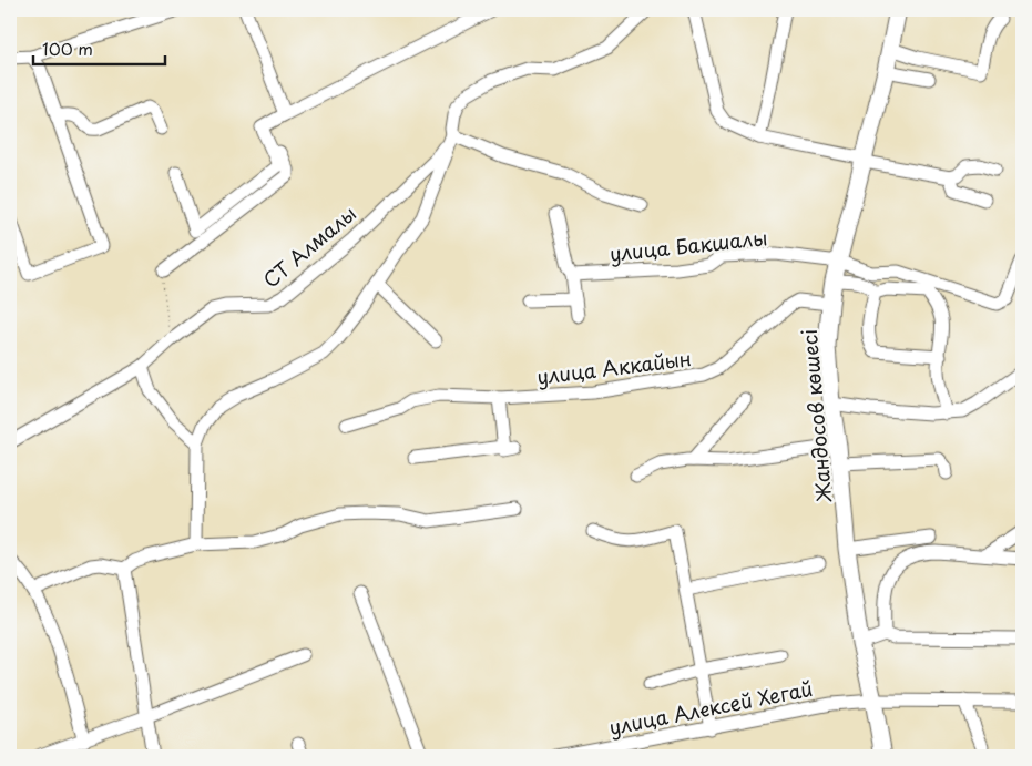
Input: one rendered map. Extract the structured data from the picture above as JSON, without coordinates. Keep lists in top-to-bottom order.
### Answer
{
  "streets": {
    "main road": ["Жандосов көшесі"],
    "street": [
      "улица Бакшалы",
      "СТ Алмалы",
      "улица Аккайын",
      "улица Алексей Хегай"
    ]
  },
  "crossings": [
    ["улица Бакшалы", "Жандосов көшесі"],
    ["улица Аккайын", "Жандосов көшесі"],
    ["Жандосов көшесі", "улица Алексей Хегай"]
  ],
  "scale_bar": "100 m"
}
